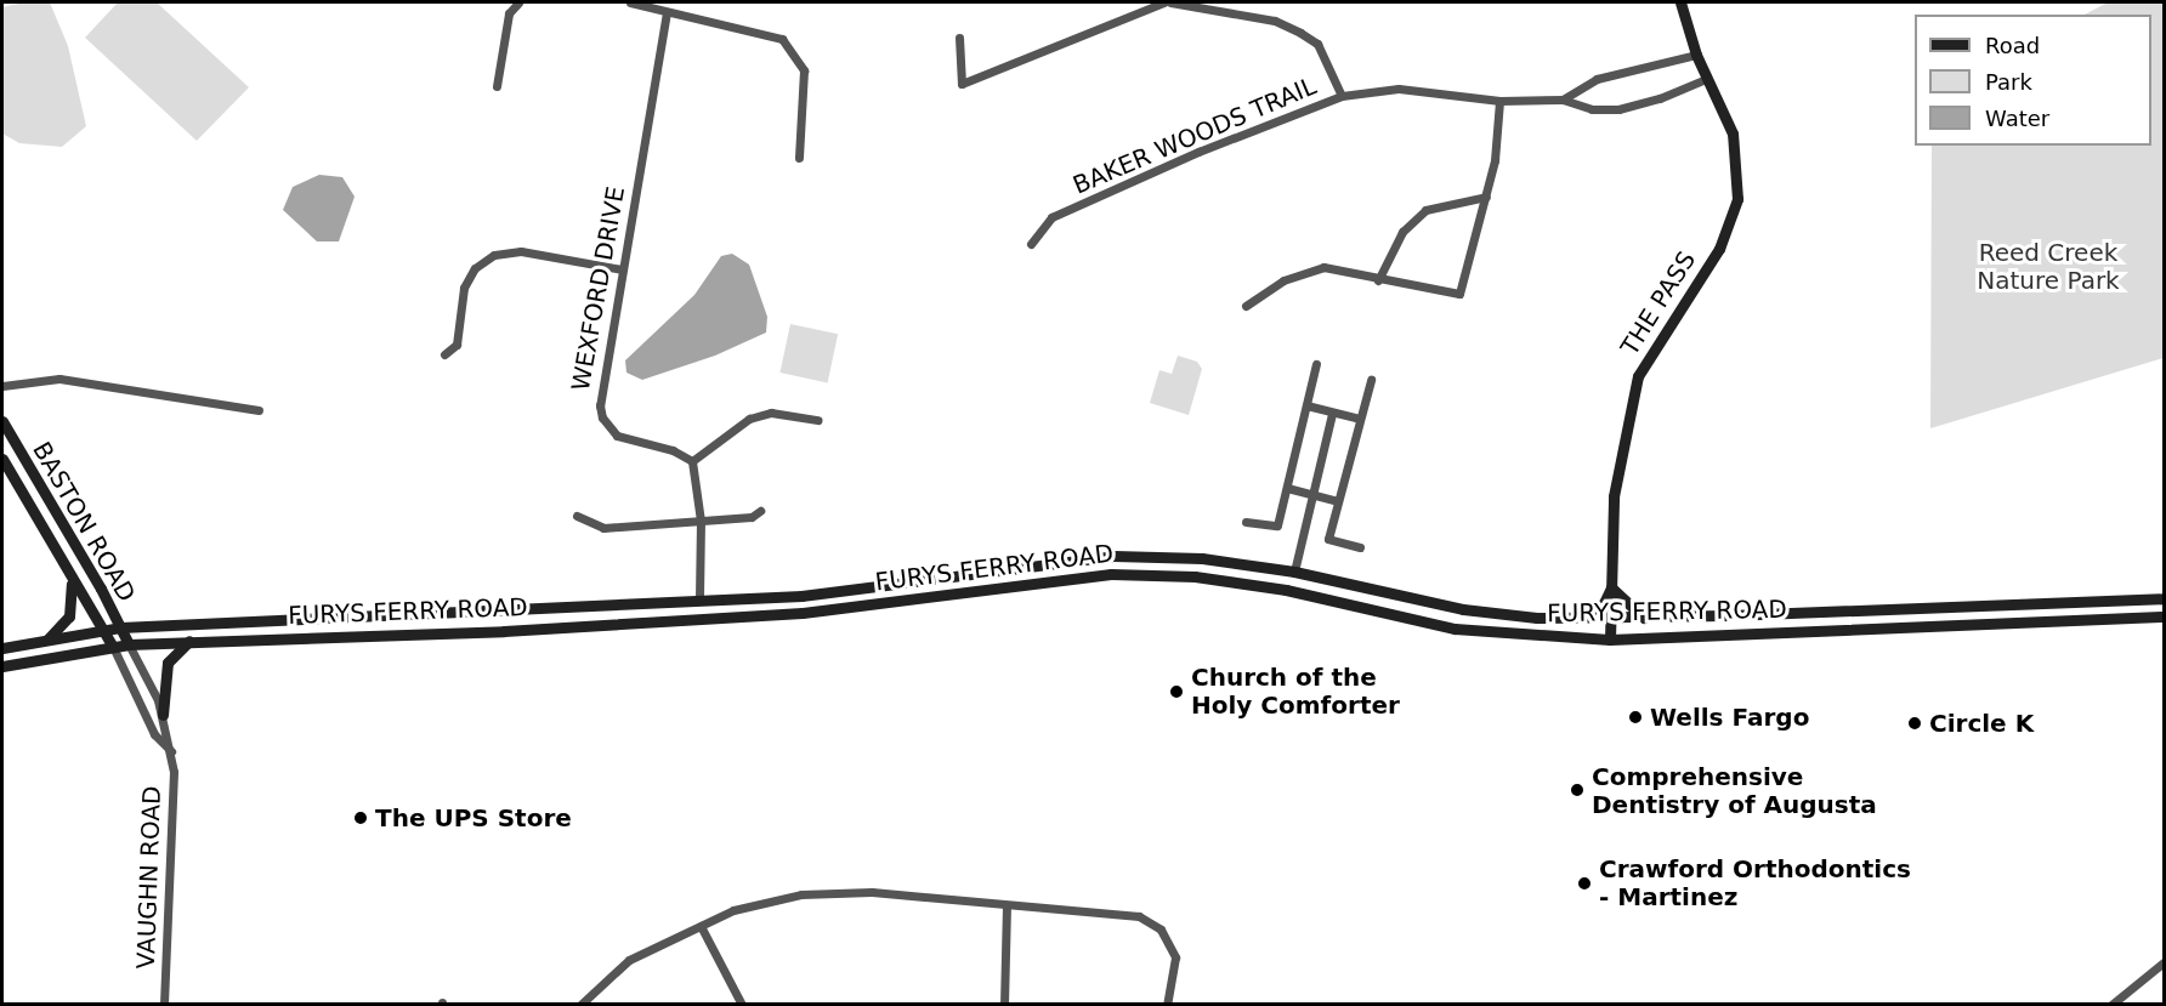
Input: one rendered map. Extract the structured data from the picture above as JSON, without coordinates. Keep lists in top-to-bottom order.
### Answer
{
  "streets": {
    "main road": ["THE PASS", "BASTON ROAD", "FURYS FERRY ROAD"],
    "street": ["BAKER WOODS TRAIL", "WEXFORD DRIVE", "VAUGHN ROAD"]
  },
  "crossings": [
    ["BAKER WOODS TRAIL", "THE PASS"],
    ["THE PASS", "FURYS FERRY ROAD"],
    ["BASTON ROAD", "FURYS FERRY ROAD"],
    ["BASTON ROAD", "VAUGHN ROAD"],
    ["FURYS FERRY ROAD", "VAUGHN ROAD"]
  ],
  "parks": ["Reed Creek Nature Park"],
  "places": [
    "Church of the Holy Comforter",
    "Wells Fargo",
    "Circle K",
    "Comprehensive Dentistry of Augusta",
    "The UPS Store",
    "Crawford Orthodontics - Martinez"
  ],
  "legend": ["Road", "Park", "Water"]
}
